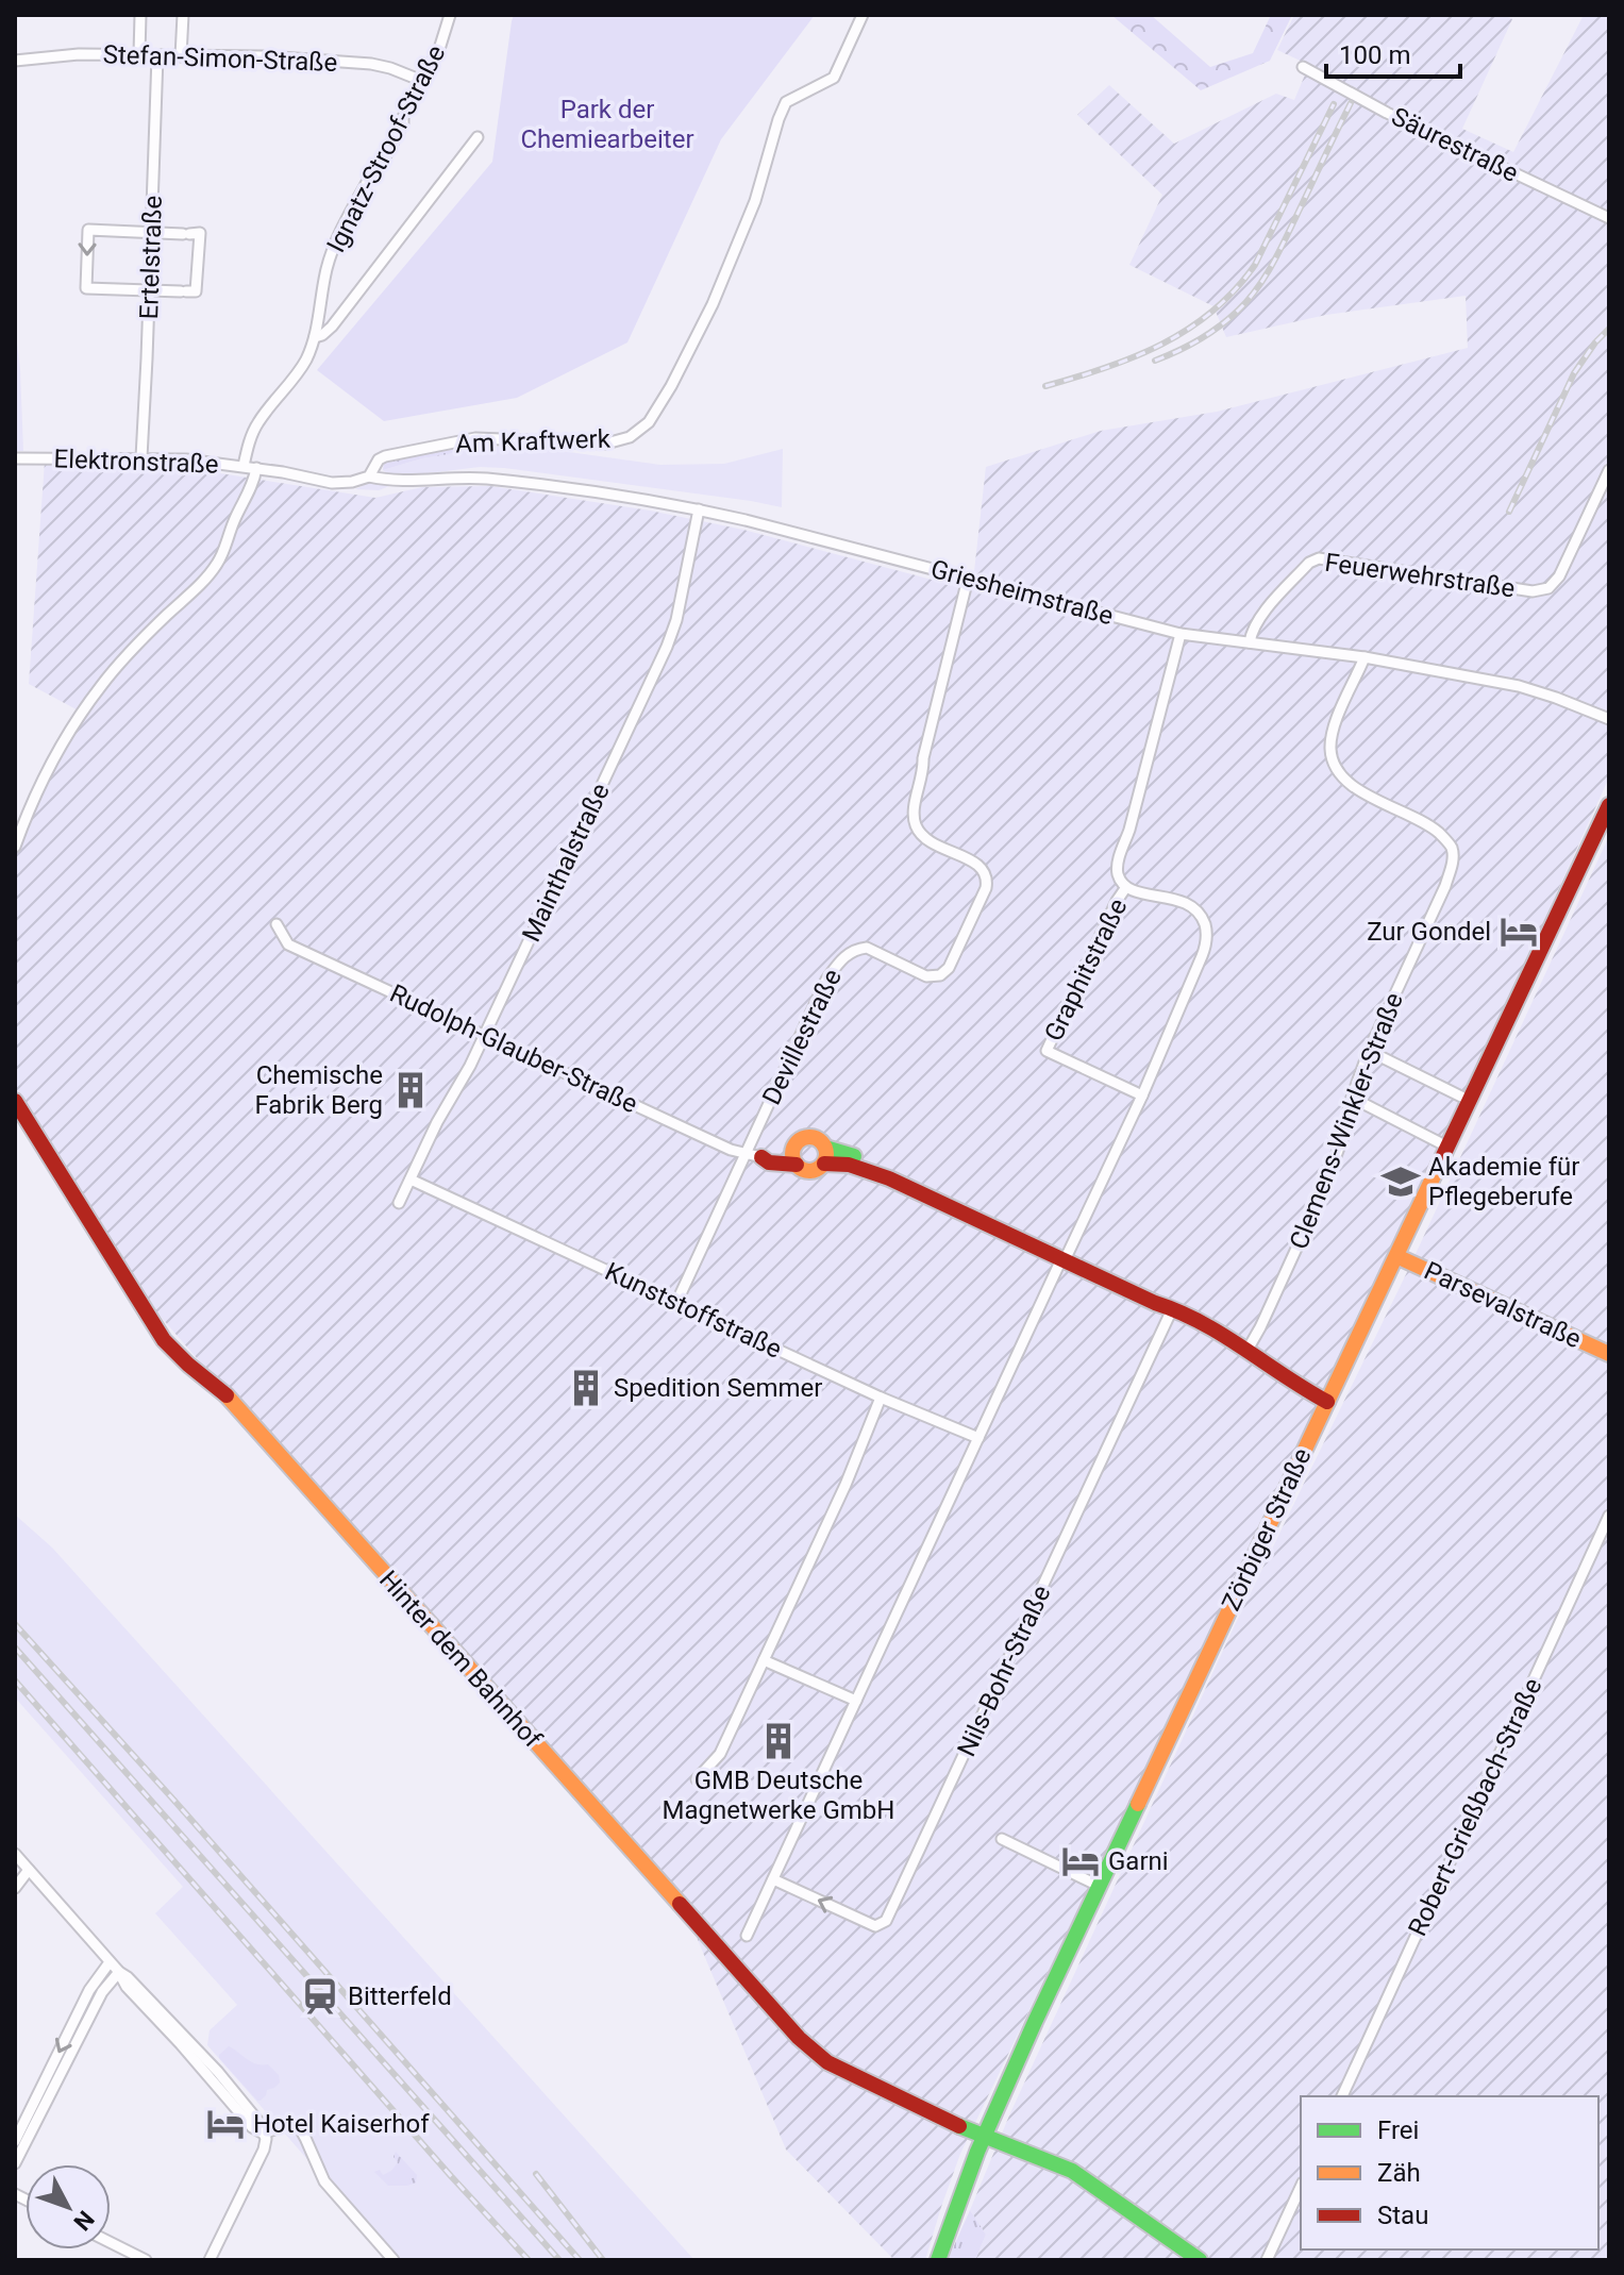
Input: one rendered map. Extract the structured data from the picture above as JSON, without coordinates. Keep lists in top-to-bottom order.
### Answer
{
  "streets": {
    "street": [
      "Stefan-Simon-Straße",
      "Säurestraße",
      "Ignatz-Stroof-Straße",
      "Ertelstraße",
      "Am Kraftwerk",
      "Elektronstraße",
      "Feuerwehrstraße",
      "Griesheimstraße",
      "Mainthalstraße",
      "Graphitstraße",
      "Devillestraße",
      "Rudolph-Glauber-Straße",
      "Clemens-Winkler-Straße",
      "Parsevalstraße",
      "Kunststoffstraße",
      "Zörbiger Straße",
      "Hinter dem Bahnhof",
      "Nils-Bohr-Straße",
      "Robert-Grießbach-Straße"
    ]
  },
  "crossings": [
    ["Stefan-Simon-Straße", "Ignatz-Stroof-Straße"],
    ["Stefan-Simon-Straße", "Ertelstraße"],
    ["Ignatz-Stroof-Straße", "Elektronstraße"],
    ["Ertelstraße", "Elektronstraße"],
    ["Am Kraftwerk", "Elektronstraße"],
    ["Am Kraftwerk", "Griesheimstraße"],
    ["Feuerwehrstraße", "Griesheimstraße"],
    ["Griesheimstraße", "Mainthalstraße"],
    ["Griesheimstraße", "Graphitstraße"],
    ["Griesheimstraße", "Devillestraße"],
    ["Griesheimstraße", "Clemens-Winkler-Straße"],
    ["Mainthalstraße", "Rudolph-Glauber-Straße"],
    ["Mainthalstraße", "Kunststoffstraße"],
    ["Graphitstraße", "Rudolph-Glauber-Straße"],
    ["Graphitstraße", "Kunststoffstraße"],
    ["Graphitstraße", "Nils-Bohr-Straße"],
    ["Devillestraße", "Rudolph-Glauber-Straße"],
    ["Rudolph-Glauber-Straße", "Clemens-Winkler-Straße"],
    ["Rudolph-Glauber-Straße", "Zörbiger Straße"],
    ["Rudolph-Glauber-Straße", "Nils-Bohr-Straße"],
    ["Parsevalstraße", "Zörbiger Straße"],
    ["Zörbiger Straße", "Hinter dem Bahnhof"]
  ],
  "one_way": ["Nils-Bohr-Straße"],
  "parks": ["Park der Chemiearbeiter"],
  "places": {
    "hotel": ["Zur Gondel", "Garni", "Hotel Kaiserhof"],
    "building": ["Chemische Fabrik Berg", "Spedition Semmer", "GMB Deutsche Magnetwerke GmbH"],
    "school or university": ["Akademie für Pflegeberufe"],
    "station": ["Bitterfeld"]
  },
  "legend": ["Frei", "Zäh", "Stau"],
  "scale_bar": "100 m",
  "north": "bottom right"
}
